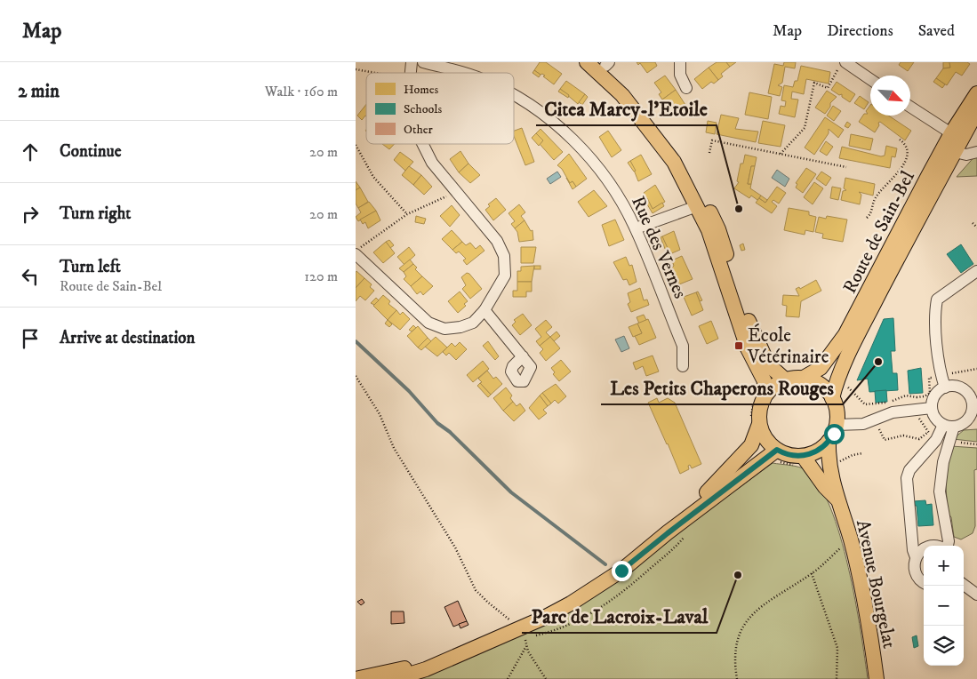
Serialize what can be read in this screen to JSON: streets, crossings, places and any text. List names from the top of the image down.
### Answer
{
  "streets": {
    "main road": ["Route de Sain-Bel", "Avenue Bourgelat"],
    "street": ["Rue des Vernes"]
  },
  "crossings": [
    ["Route de Sain-Bel", "Avenue Bourgelat"]
  ],
  "places": {
    "other": ["Citea Marcy-l'Etoile", "Les Petits Chaperons Rouges", "Parc de Lacroix-Laval"],
    "transit": ["École Vétérinaire"]
  },
  "legend": ["Homes", "Schools", "Other"],
  "north": "bottom right",
  "page": {
    "header": "Map",
    "nav": ["Map", "Directions", "Saved"],
    "heading": ["2 min", "Walk · 160 m"],
    "list": [
      ["Continue", "20 m"],
      ["Turn right", "20 m"],
      ["Turn left", "Route de Sain-Bel", "120 m"],
      "Arrive at destination"
    ],
    "map_buttons": ["+", "−"]
  }
}
